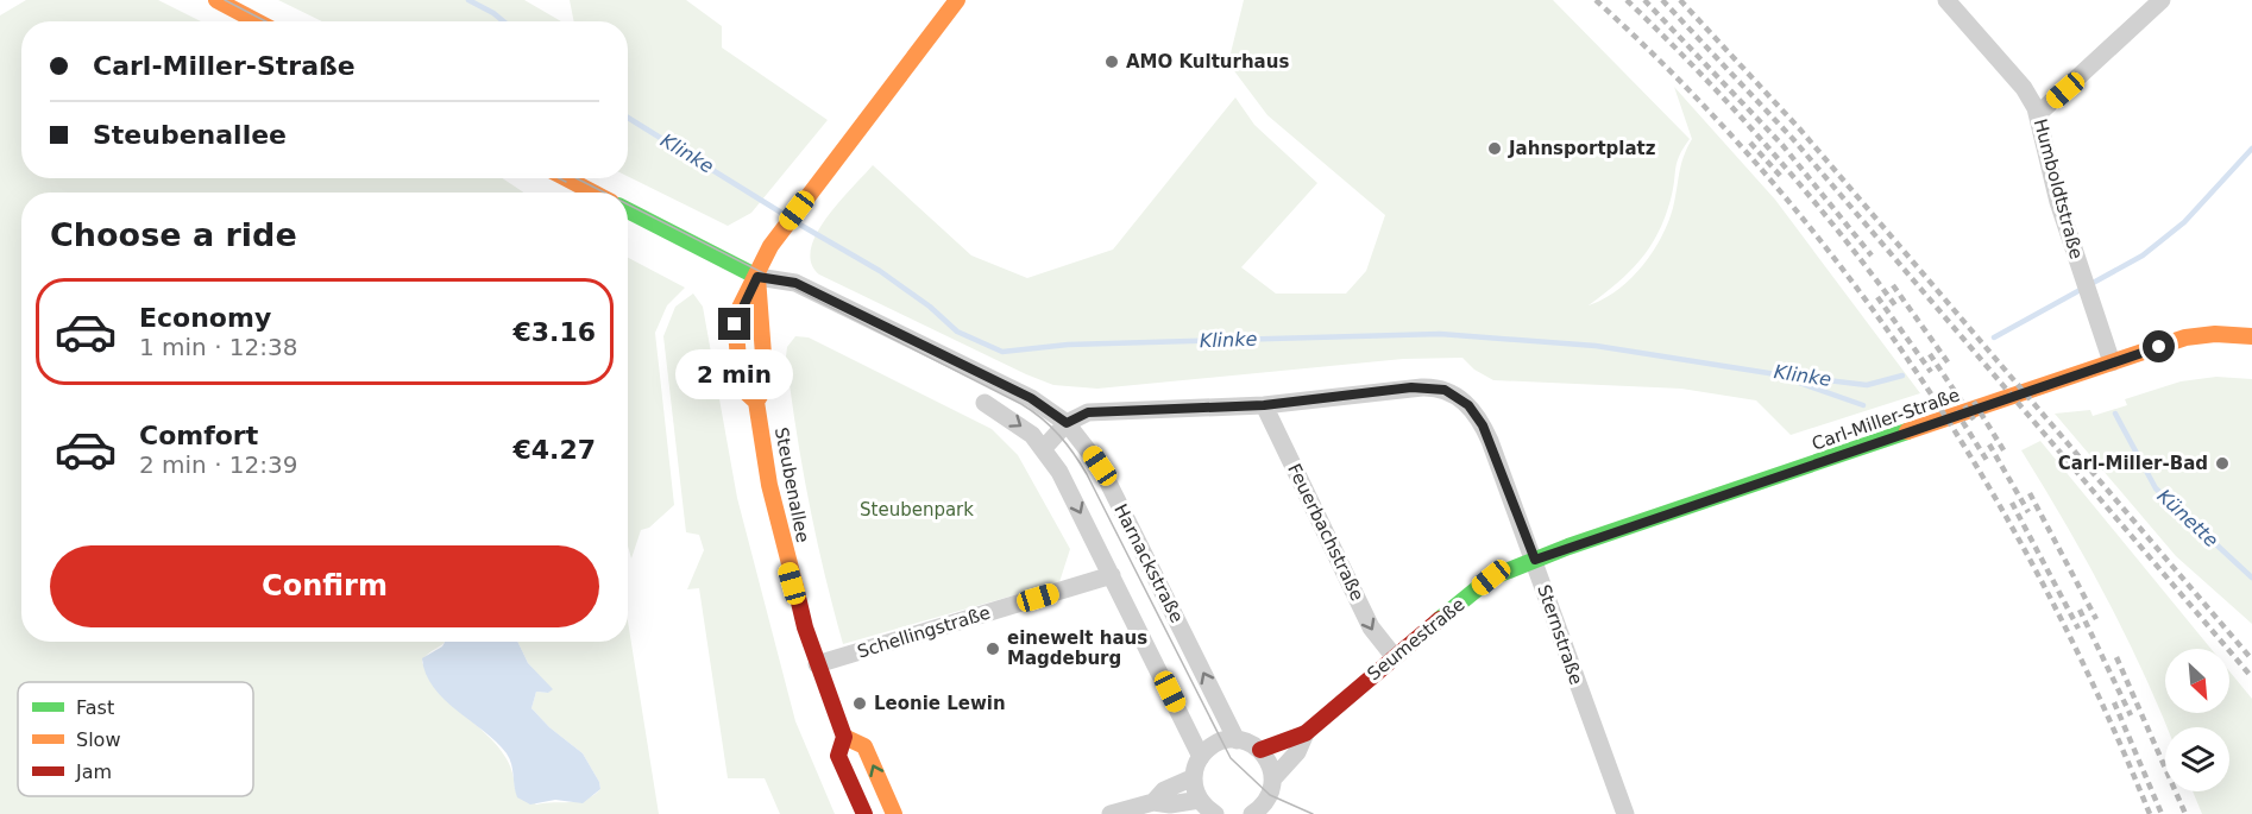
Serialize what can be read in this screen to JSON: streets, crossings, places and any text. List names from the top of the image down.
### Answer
{
  "streets": {
    "main road": ["Carl-Miller-Straße", "Steubenallee", "Seumestraße"],
    "street": [
      "Humboldtstraße",
      "Feuerbachstraße",
      "Harnackstraße",
      "Schellingstraße",
      "Sternstraße"
    ]
  },
  "crossings": [
    ["Humboldtstraße", "Carl-Miller-Straße"],
    ["Carl-Miller-Straße", "Sternstraße"],
    ["Carl-Miller-Straße", "Seumestraße"],
    ["Steubenallee", "Schellingstraße"],
    ["Feuerbachstraße", "Sternstraße"],
    ["Feuerbachstraße", "Seumestraße"],
    ["Harnackstraße", "Sternstraße"],
    ["Sternstraße", "Seumestraße"]
  ],
  "one_way": ["Feuerbachstraße"],
  "water": ["Klinke", "Künette"],
  "parks": ["Steubenpark"],
  "places": [
    "AMO Kulturhaus",
    "Jahnsportplatz",
    "Carl-Miller-Bad",
    "einewelt haus Magdeburg",
    "Leonie Lewin"
  ],
  "legend": ["Fast", "Slow", "Jam"],
  "north": "bottom right",
  "page": {
    "banner": ["Carl-Miller-Straße", "Steubenallee"],
    "heading": "Choose a ride",
    "list": [
      {
        "name": "Economy",
        "note": "1 min · 12:38",
        "value": "€3.16"
      },
      {
        "name": "Comfort",
        "note": "2 min · 12:39",
        "value": "€4.27"
      }
    ],
    "bubble": "2 min",
    "buttons": "Confirm"
  }
}
